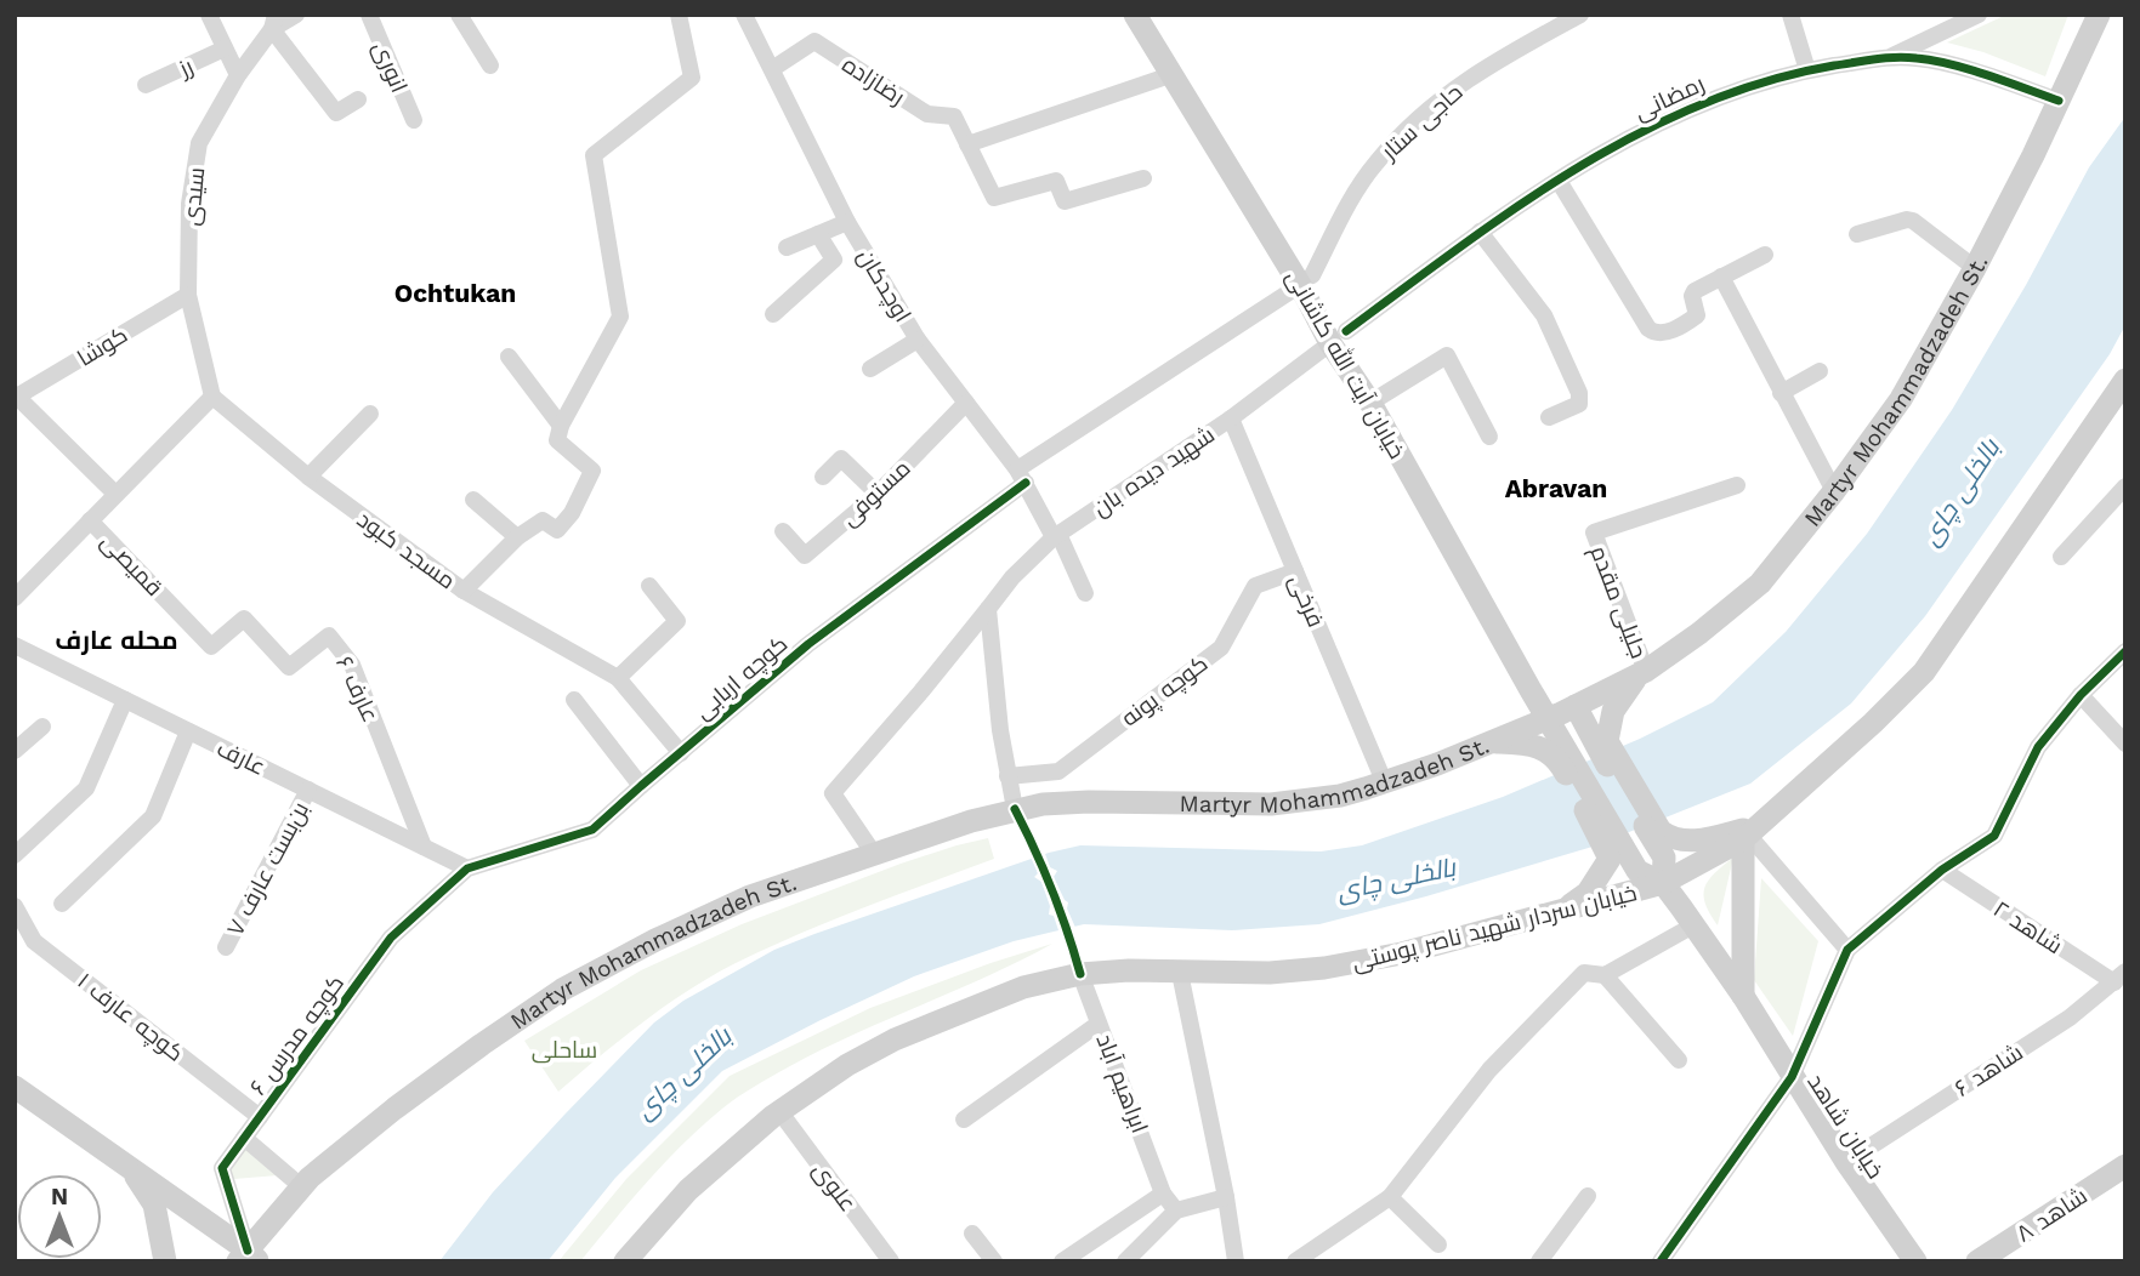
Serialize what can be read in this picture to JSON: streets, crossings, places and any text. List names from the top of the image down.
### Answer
{
  "streets": {
    "main road": [
      "خیابان آیت الله کاشانی",
      "Martyr Mohammadzadeh St.",
      "خیابان سردار شهید ناصر پوستی",
      "خیابان شاهد",
      "شاهد ۸"
    ],
    "street": [
      "رز",
      "انوری",
      "رضازاده",
      "رمضانی",
      "حاجی ستار",
      "سیدی",
      "اوچدکان",
      "کوشا",
      "شهید دیده بان",
      "مستوفی",
      "مسجد کبود",
      "قمیصی",
      "فرخی",
      "جلیلی مقدم",
      "کوچه اربابی",
      "عارف ۶",
      "کوچه پونه",
      "عارف",
      "بن‌بست عارف ۷",
      "شاهد ۲",
      "کوچه عارف ۱",
      "کوچه مدرس ۶",
      "شاهد ۶",
      "ابراهیم آباد",
      "علوی"
    ]
  },
  "crossings": [
    ["رضازاده", "اوچدکان"],
    ["رمضانی", "خیابان آیت الله کاشانی"],
    ["رمضانی", "Martyr Mohammadzadeh St."],
    ["رمضانی", "شهید دیده بان"],
    ["حاجی ستار", "اوچدکان"],
    ["حاجی ستار", "خیابان آیت الله کاشانی"],
    ["حاجی ستار", "کوچه اربابی"],
    ["سیدی", "کوشا"],
    ["سیدی", "مسجد کبود"],
    ["اوچدکان", "شهید دیده بان"],
    ["اوچدکان", "مستوفی"],
    ["اوچدکان", "کوچه اربابی"],
    ["خیابان آیت الله کاشانی", "Martyr Mohammadzadeh St."],
    ["خیابان آیت الله کاشانی", "شهید دیده بان"],
    ["خیابان آیت الله کاشانی", "خیابان سردار شهید ناصر پوستی"],
    ["خیابان آیت الله کاشانی", "خیابان شاهد"],
    ["Martyr Mohammadzadeh St.", "شهید دیده بان"],
    ["Martyr Mohammadzadeh St.", "فرخی"],
    ["Martyr Mohammadzadeh St.", "جلیلی مقدم"],
    ["Martyr Mohammadzadeh St.", "کوچه مدرس ۶"],
    ["شهید دیده بان", "فرخی"],
    ["قمیصی", "عارف ۶"],
    ["فرخی", "کوچه پونه"],
    ["کوچه اربابی", "عارف"],
    ["کوچه اربابی", "کوچه مدرس ۶"],
    ["عارف ۶", "عارف"],
    ["عارف", "بن‌بست عارف ۷"],
    ["عارف", "کوچه مدرس ۶"],
    ["خیابان سردار شهید ناصر پوستی", "ابراهیم آباد"],
    ["خیابان سردار شهید ناصر پوستی", "خیابان شاهد"],
    ["خیابان سردار شهید ناصر پوستی", "علوی"],
    ["شاهد ۲", "شاهد ۶"],
    ["کوچه عارف ۱", "کوچه مدرس ۶"],
    ["شاهد ۶", "خیابان شاهد"]
  ],
  "districts": ["Ochtukan", "Abravan", "محله عارف"],
  "water": ["بالخلی چای"],
  "parks": ["ساحلی"],
  "north": "top"
}
